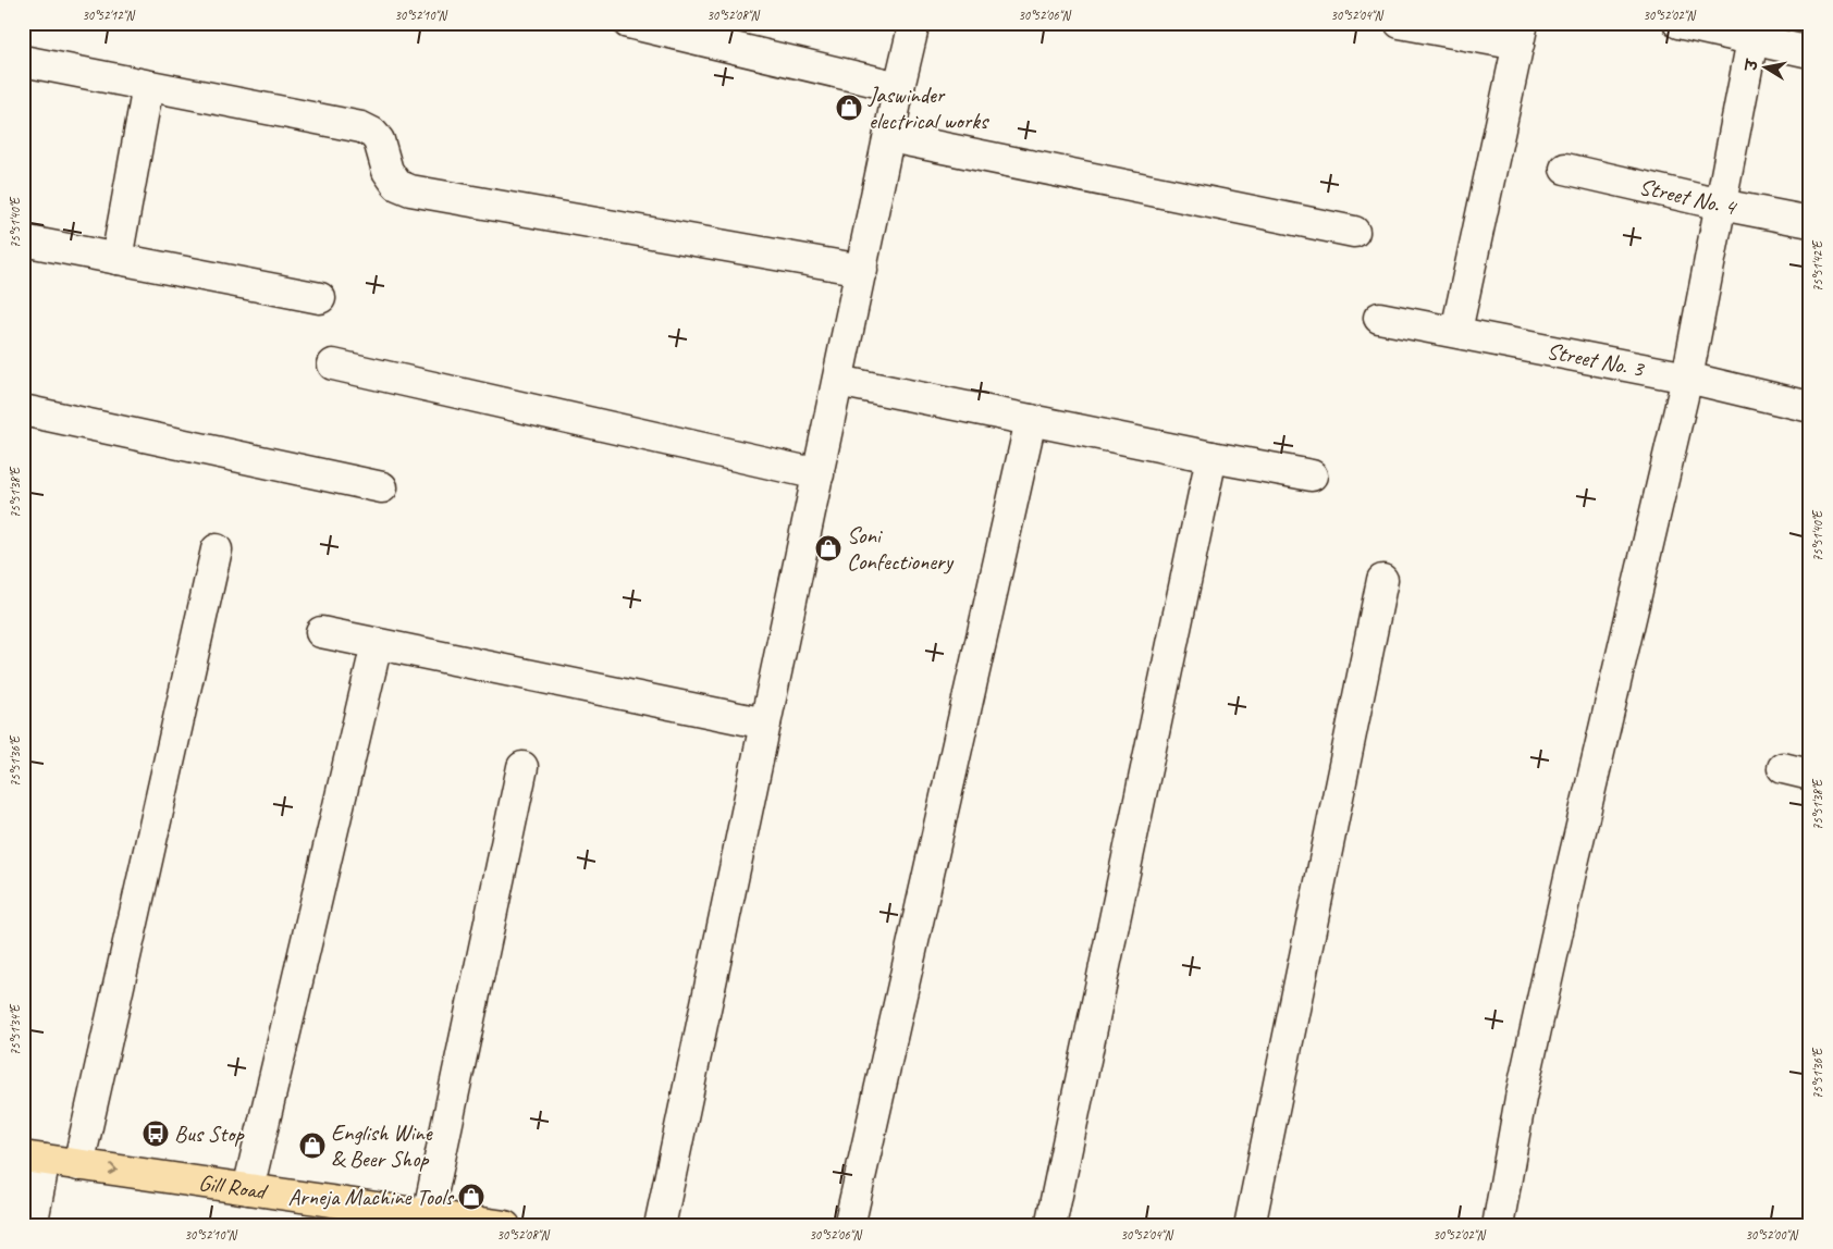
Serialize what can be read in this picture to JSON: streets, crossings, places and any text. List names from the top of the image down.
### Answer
{
  "streets": {
    "main road": ["Gill Road"],
    "street": ["Street No. 4", "Street No. 3"]
  },
  "one_way": ["Gill Road"],
  "places": {
    "shop": [
      "Jaswinder electrical works",
      "Soni Confectionery",
      "English Wine & Beer Shop",
      "Arneja Machine Tools"
    ],
    "bus stop": ["Bus Stop"]
  },
  "north": "left",
  "coordinates": [
    "30°52'12\"N",
    "30°52'10\"N",
    "30°52'08\"N",
    "30°52'06\"N",
    "30°52'04\"N",
    "30°52'02\"N",
    "75°51'40\"E",
    "75°51'42\"E",
    "75°51'38\"E",
    "75°51'36\"E",
    "75°51'34\"E",
    "30°52'00\"N"
  ]
}
